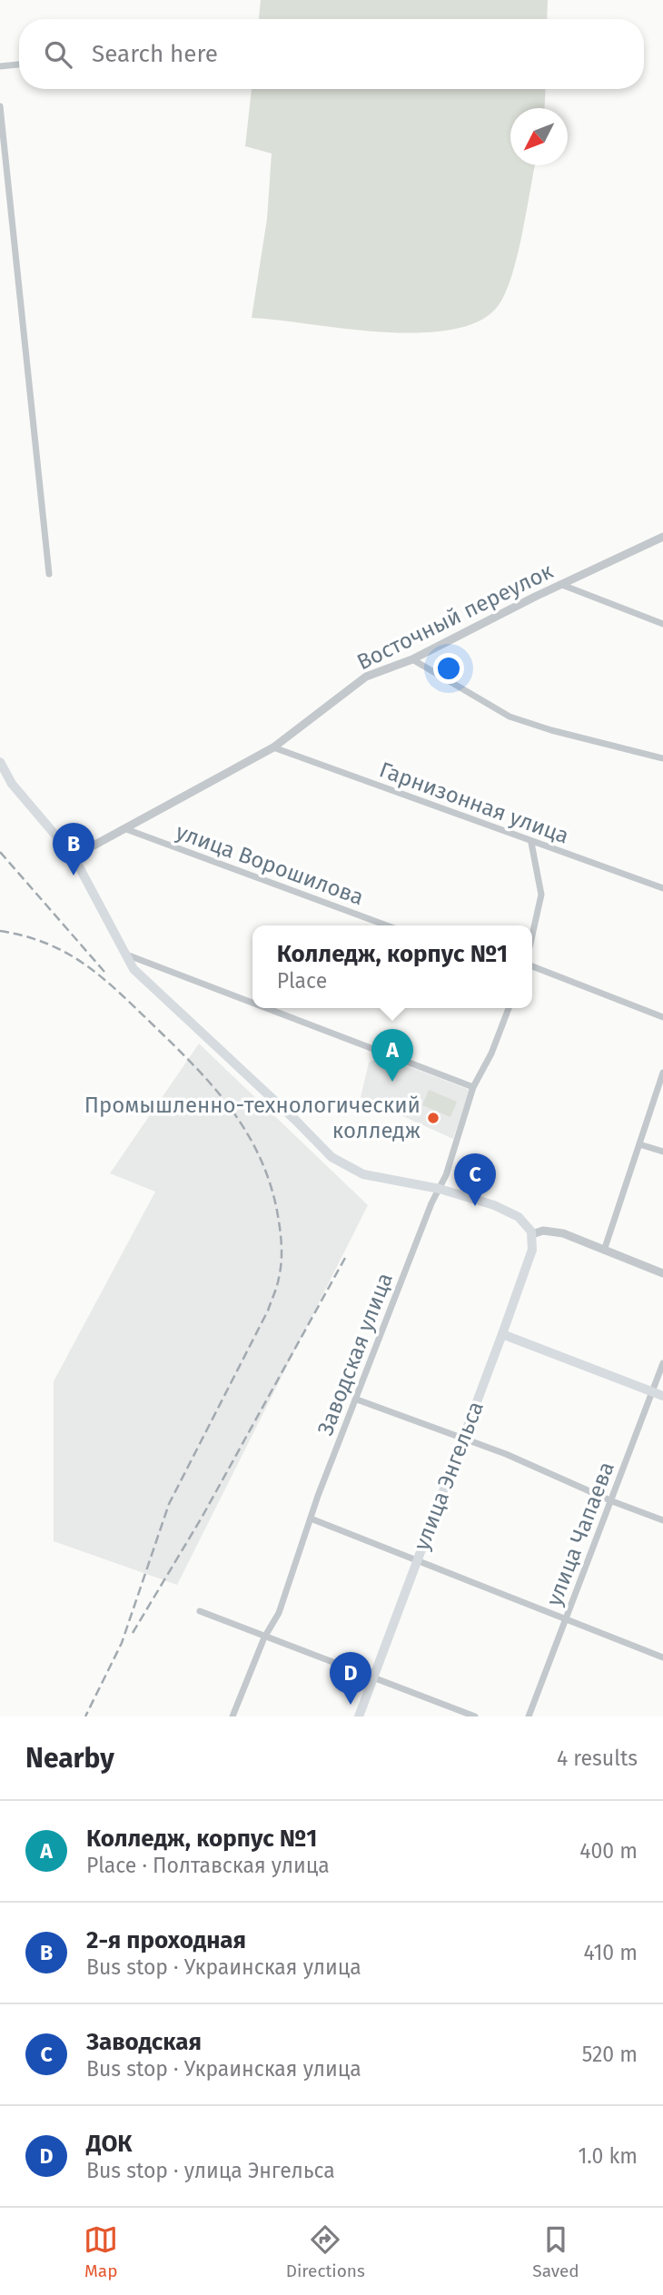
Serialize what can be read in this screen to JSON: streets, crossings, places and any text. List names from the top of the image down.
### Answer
{
  "streets": {
    "main road": ["улица Энгельса"],
    "street": [
      "Восточный переулок",
      "Гарнизонная улица",
      "улица Ворошилова",
      "Заводская улица",
      "улица Чапаева"
    ]
  },
  "crossings": [
    ["Восточный переулок", "Гарнизонная улица"],
    ["Восточный переулок", "улица Ворошилова"]
  ],
  "places": ["Промышленно-технологический колледж"],
  "north": "bottom left",
  "page": {
    "search": "Search here",
    "pins": [
      "B",
      "A",
      "C",
      "D"
    ],
    "popup": ["Колледж, корпус №1", "Place"],
    "heading": ["Nearby", "4 results"],
    "list": [
      {
        "mark": "A",
        "name": "Колледж, корпус №1",
        "note": "Place · Полтавская улица",
        "value": "400 m"
      },
      {
        "mark": "B",
        "name": "2-я проходная",
        "note": "Bus stop · Украинская улица",
        "value": "410 m"
      },
      {
        "mark": "C",
        "name": "Заводская",
        "note": "Bus stop · Украинская улица",
        "value": "520 m"
      },
      {
        "mark": "D",
        "name": "ДОК",
        "note": "Bus stop · улица Энгельса",
        "value": "1.0 km"
      }
    ],
    "nav": ["Map", "Directions", "Saved"]
  }
}
